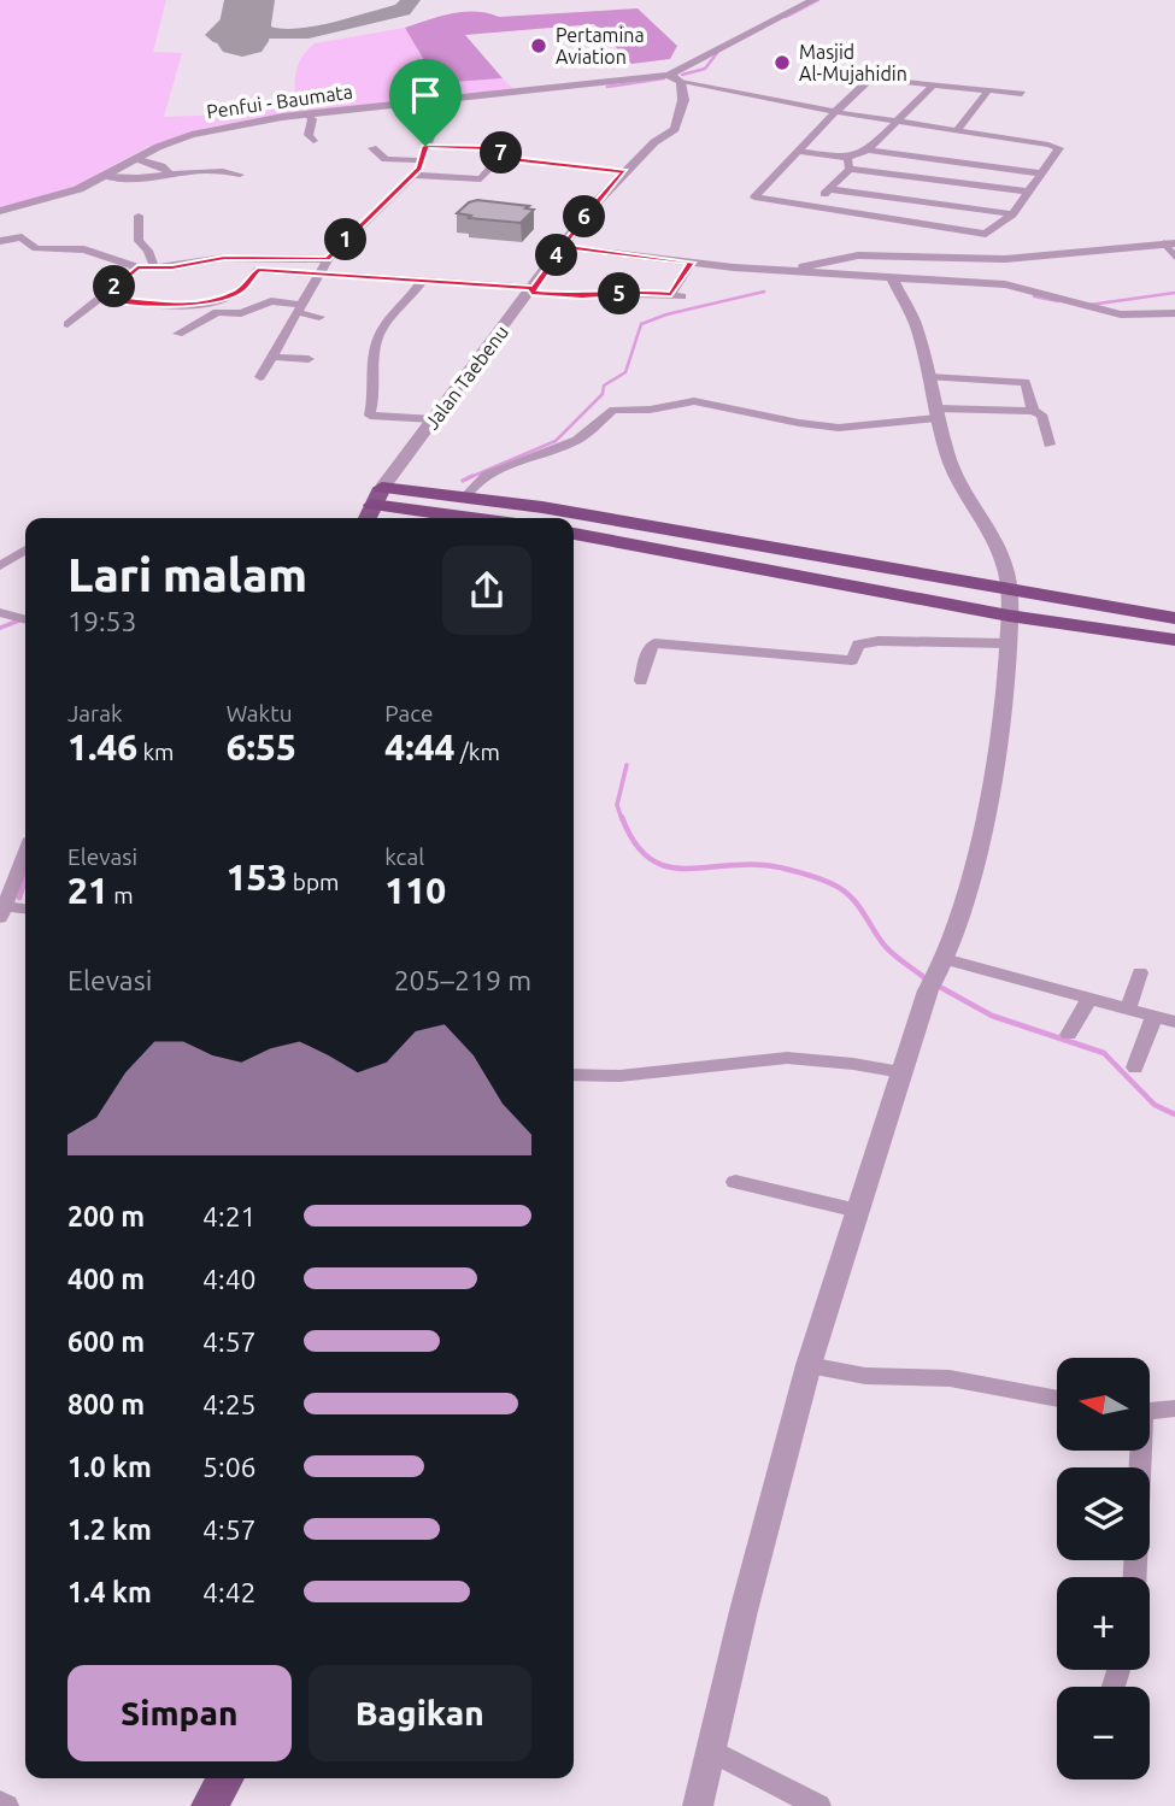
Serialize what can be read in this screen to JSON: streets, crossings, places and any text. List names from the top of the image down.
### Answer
{
  "streets": {
    "street": ["Penfui - Baumata", "Jalan Taebenu"]
  },
  "crossings": [
    ["Penfui - Baumata", "Jalan Taebenu"]
  ],
  "places": ["Pertamina Aviation", "Masjid Al-Mujahidin"],
  "north": "left",
  "page": {
    "pins": [
      "7",
      "6",
      "1",
      "4",
      "2",
      "5"
    ],
    "heading": ["Lari malam", "19:53"],
    "stats": [
      ["Jarak", "1.46 km"],
      ["Waktu", "6:55"],
      ["Pace", "4:44 /km"],
      ["Elevasi", "21 m"],
      ["153 bpm"],
      ["kcal", "110"]
    ],
    "chart": ["Elevasi", "205–219 m"],
    "list": [
      {
        "name": "200 m",
        "note": "4:21"
      },
      {
        "name": "400 m",
        "note": "4:40"
      },
      {
        "name": "600 m",
        "note": "4:57"
      },
      {
        "name": "800 m",
        "note": "4:25"
      },
      {
        "name": "1.0 km",
        "note": "5:06"
      },
      {
        "name": "1.2 km",
        "note": "4:57"
      },
      {
        "name": "1.4 km",
        "note": "4:42"
      }
    ],
    "map_buttons": ["+", "−"],
    "buttons": ["Simpan", "Bagikan"]
  }
}
